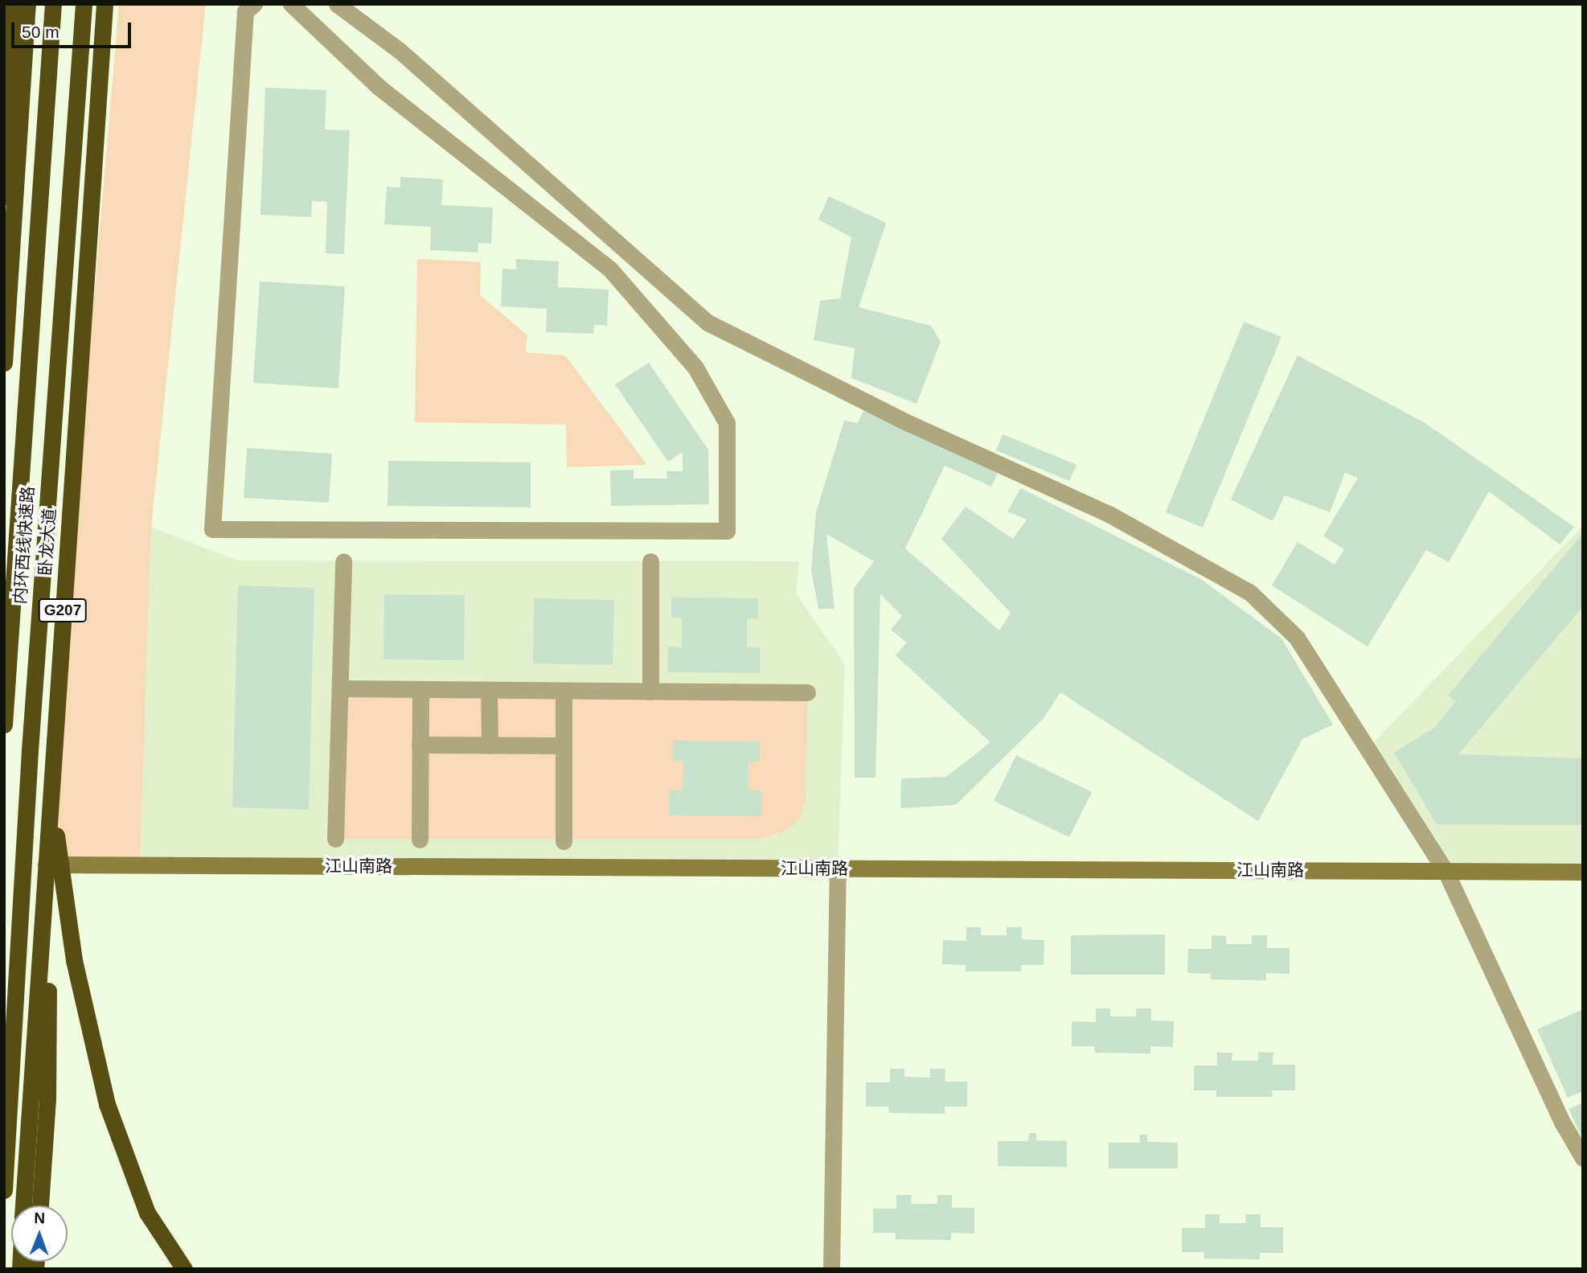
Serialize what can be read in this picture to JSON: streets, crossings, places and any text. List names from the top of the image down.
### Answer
{
  "streets": {
    "highway": ["卧龙大道", "内环西线快速路", "G207"],
    "street": ["江山南路"]
  },
  "crossings": [
    ["卧龙大道", "江山南路"]
  ],
  "scale_bar": "50 m",
  "north": "top"
}
